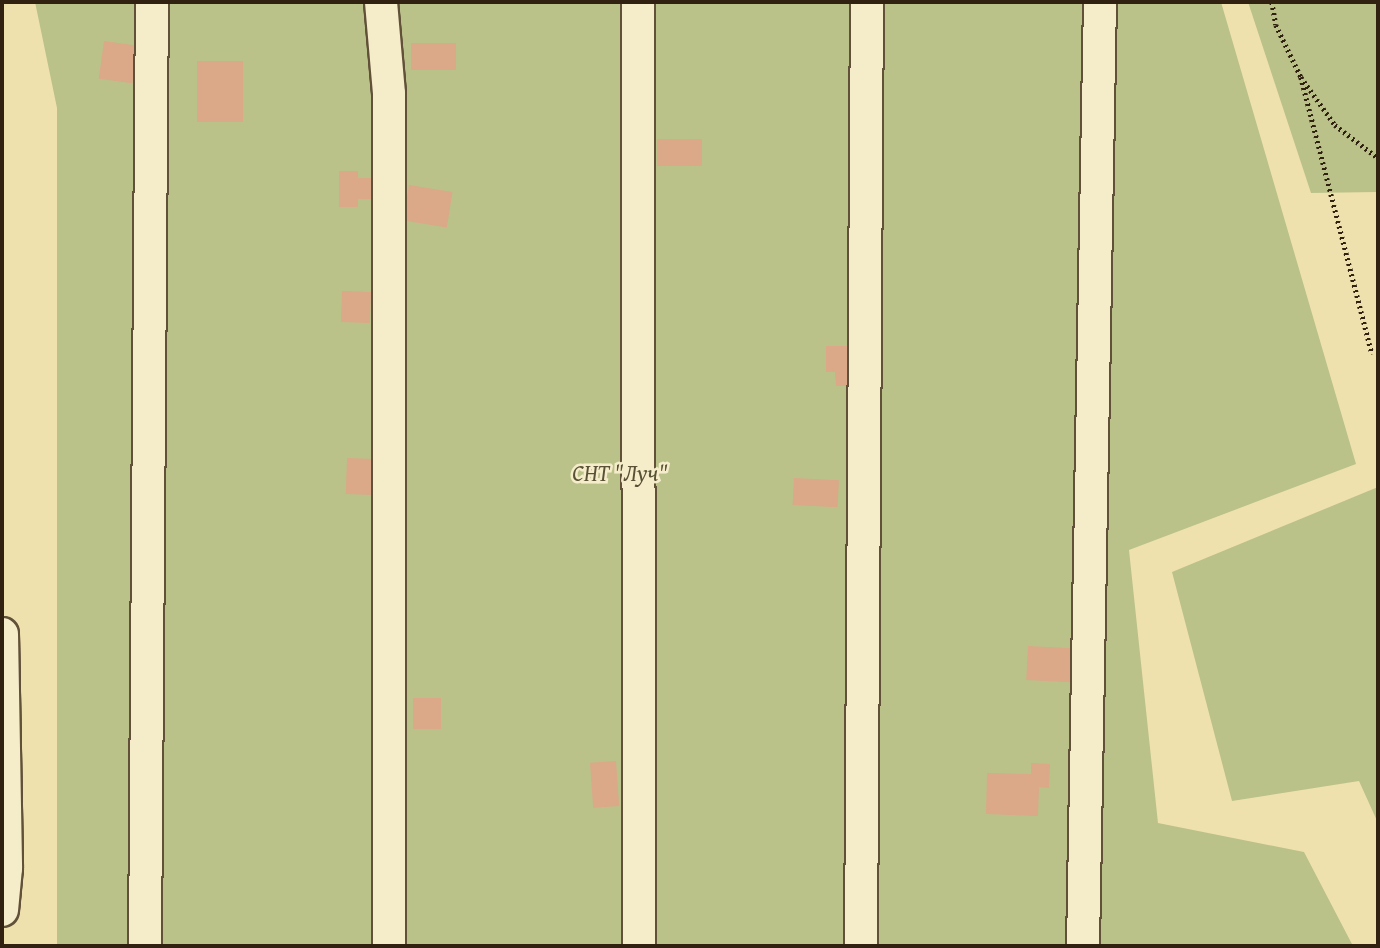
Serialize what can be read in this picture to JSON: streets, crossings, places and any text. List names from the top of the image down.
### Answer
{
  "parks": ["СНТ \"Луч\""]
}
